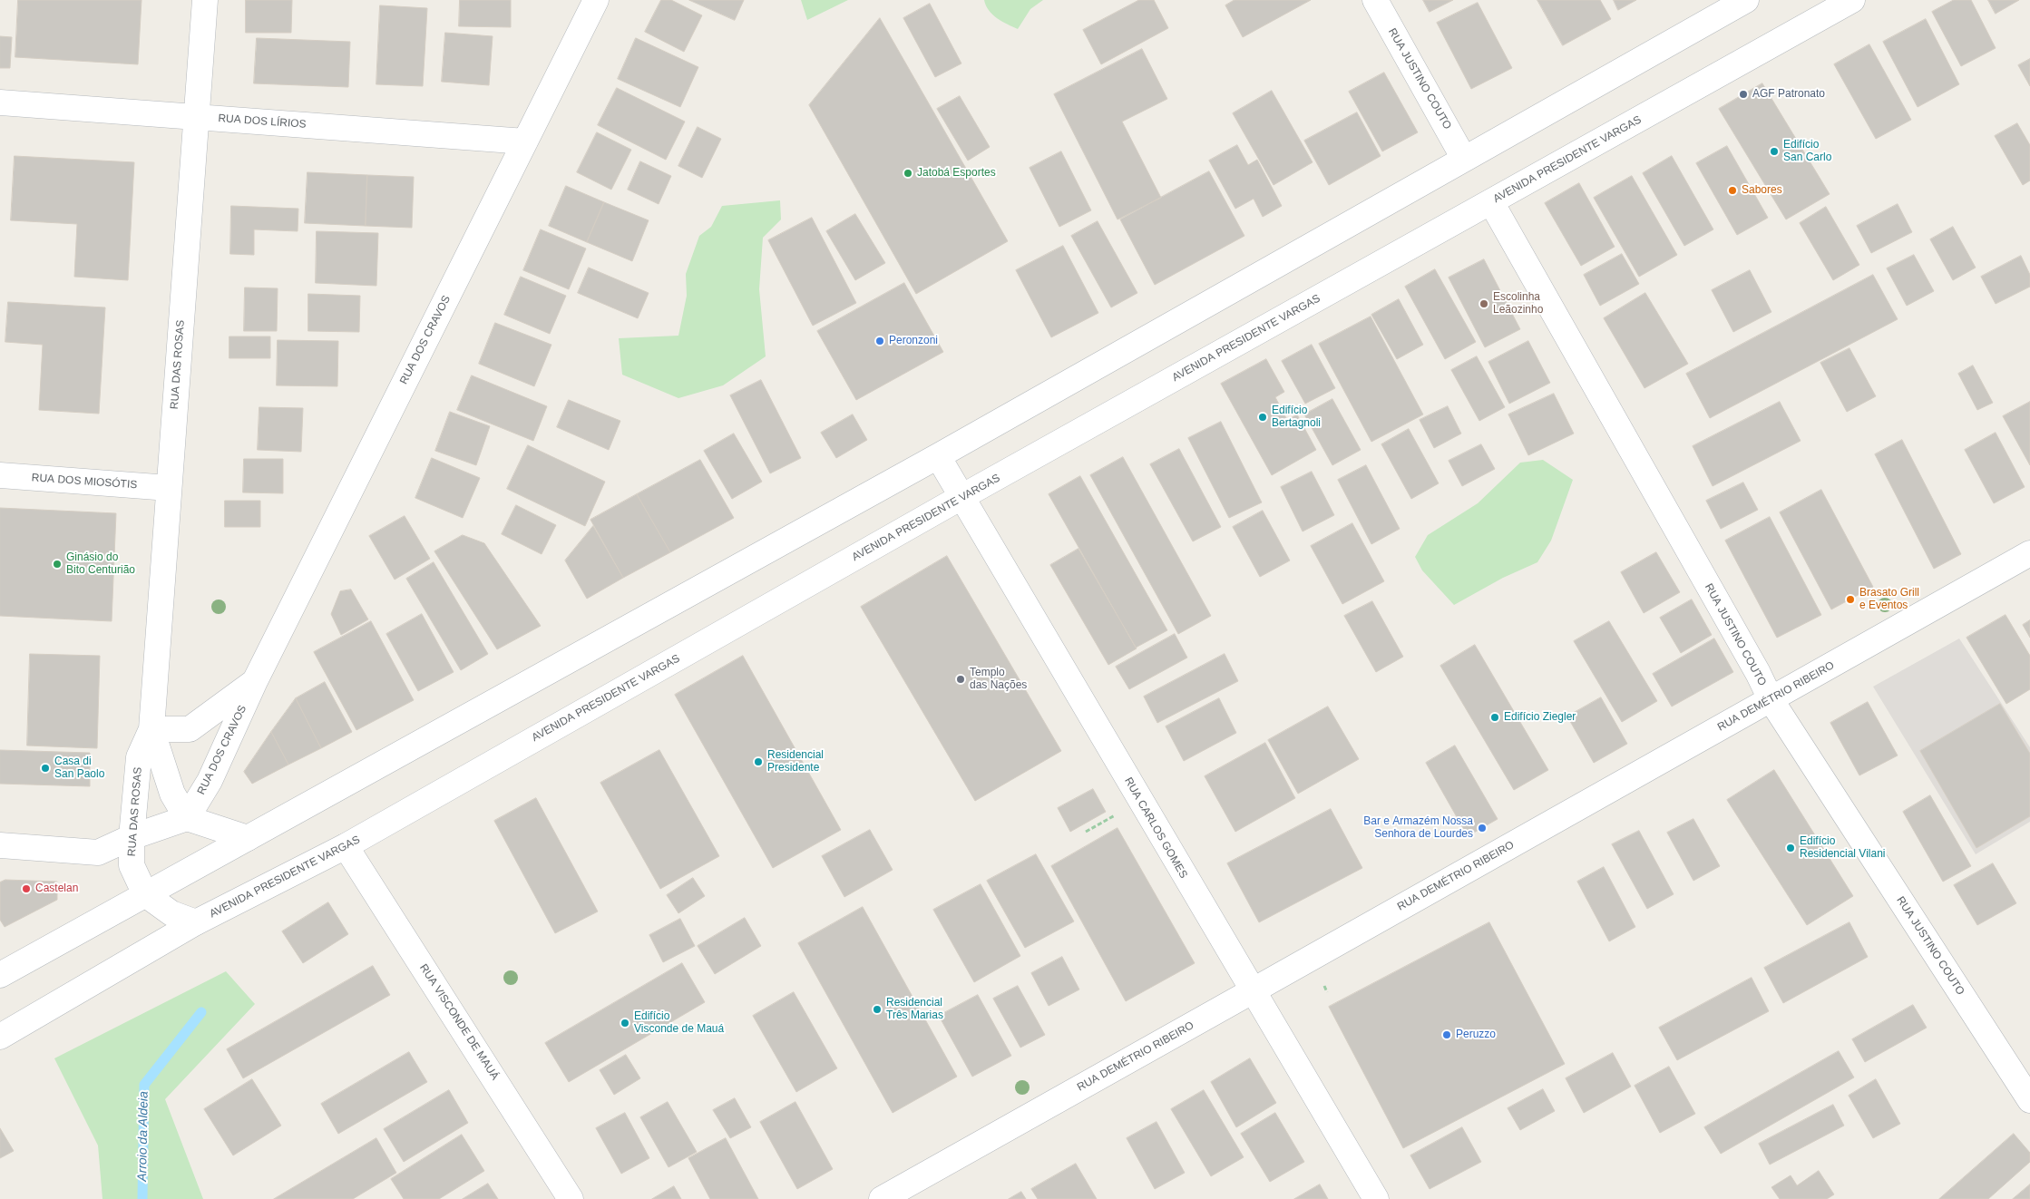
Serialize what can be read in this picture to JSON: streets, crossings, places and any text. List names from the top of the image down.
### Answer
{
  "streets": {
    "street": [
      "RUA JUSTINO COUTO",
      "RUA DOS LÍRIOS",
      "AVENIDA PRESIDENTE VARGAS",
      "RUA DOS CRAVOS",
      "RUA DAS ROSAS",
      "RUA DOS MIOSÓTIS",
      "RUA DEMÉTRIO RIBEIRO",
      "RUA CARLOS GOMES",
      "RUA VISCONDE DE MAUÁ"
    ]
  },
  "crossings": [
    ["RUA JUSTINO COUTO", "AVENIDA PRESIDENTE VARGAS"],
    ["RUA JUSTINO COUTO", "RUA DEMÉTRIO RIBEIRO"],
    ["RUA DOS LÍRIOS", "RUA DOS CRAVOS"],
    ["RUA DOS LÍRIOS", "RUA DAS ROSAS"],
    ["AVENIDA PRESIDENTE VARGAS", "RUA CARLOS GOMES"],
    ["AVENIDA PRESIDENTE VARGAS", "RUA VISCONDE DE MAUÁ"],
    ["RUA DOS CRAVOS", "RUA DAS ROSAS"],
    ["RUA DAS ROSAS", "RUA DOS MIOSÓTIS"],
    ["RUA DEMÉTRIO RIBEIRO", "RUA CARLOS GOMES"]
  ],
  "water": ["Arroio da Aldeia"],
  "places": [
    "AGF Patronato",
    "Edifício San Carlo",
    "Jatobá Esportes",
    "Sabores",
    "Escolinha Leãozinho",
    "Peronzoni",
    "Edifício Bertagnoli",
    "Ginásio do Bito Centurião",
    "Brasato Grill e Eventos",
    "Templo das Nações",
    "Edifício Ziegler",
    "Residencial Presidente",
    "Casa di San Paolo",
    "Bar e Armazém Nossa Senhora de Lourdes",
    "Edifício Residencial Vilani",
    "Castelan",
    "Residencial Três Marias",
    "Edifício Visconde de Mauá",
    "Peruzzo"
  ]
}
